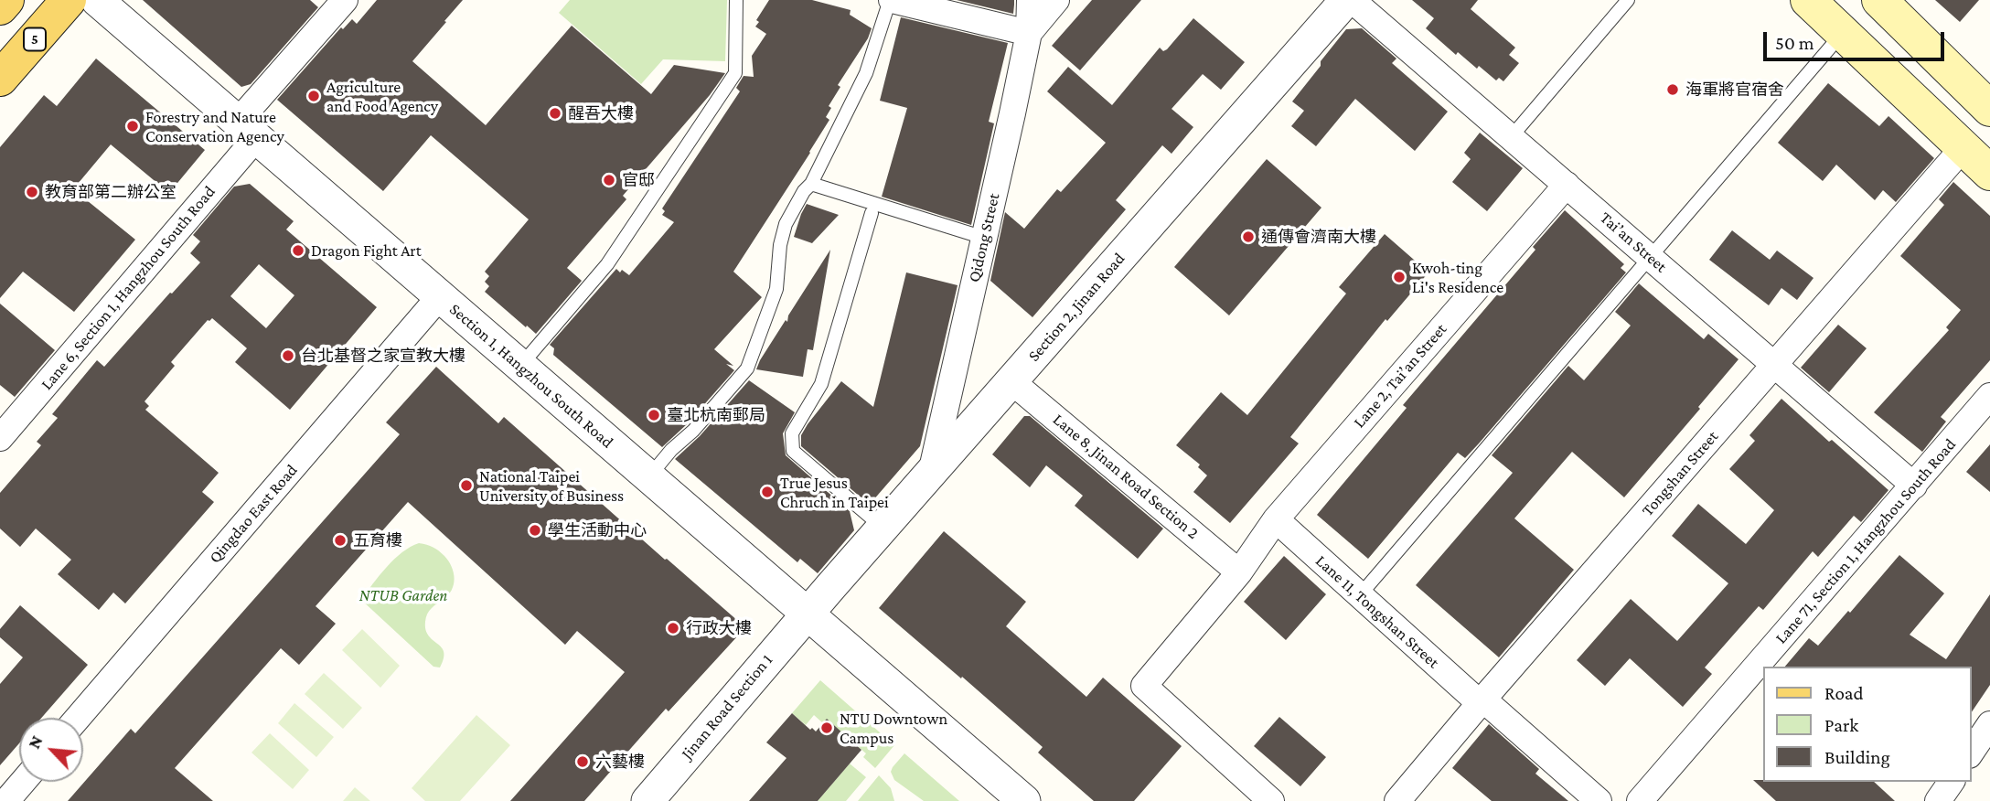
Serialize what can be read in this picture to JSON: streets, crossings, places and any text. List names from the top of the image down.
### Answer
{
  "streets": {
    "main road": ["5"],
    "street": [
      "Qidong Street",
      "Tai’an Street",
      "Lane 6, Section 1, Hangzhou South Road",
      "Section 2, Jinan Road",
      "Section 1, Hangzhou South Road",
      "Lane 2, Tai’an Street",
      "Tongshan Street",
      "Lane 8, Jinan Road Section 2",
      "Qingdao East Road",
      "Lane 71, Section 1, Hangzhou South Road",
      "Lane 11, Tongshan Street",
      "Jinan Road Section 1"
    ]
  },
  "crossings": [
    ["Qidong Street", "Section 2, Jinan Road"],
    ["Tai’an Street", "Lane 2, Tai’an Street"],
    ["Tai’an Street", "Tongshan Street"],
    ["Tai’an Street", "Lane 71, Section 1, Hangzhou South Road"],
    ["Lane 6, Section 1, Hangzhou South Road", "Section 1, Hangzhou South Road"],
    ["Section 2, Jinan Road", "Section 1, Hangzhou South Road"],
    ["Section 2, Jinan Road", "Lane 8, Jinan Road Section 2"],
    ["Section 2, Jinan Road", "Jinan Road Section 1"],
    ["Section 1, Hangzhou South Road", "Qingdao East Road"],
    ["Section 1, Hangzhou South Road", "Jinan Road Section 1"],
    ["Lane 2, Tai’an Street", "Lane 8, Jinan Road Section 2"],
    ["Lane 2, Tai’an Street", "Lane 11, Tongshan Street"],
    ["Tongshan Street", "Lane 11, Tongshan Street"]
  ],
  "parks": ["NTUB Garden"],
  "places": [
    "海軍將官宿舍",
    "Agriculture and Food Agency",
    "醒吾大樓",
    "Forestry and Nature Conservation Agency",
    "官邸",
    "教育部第二辦公室",
    "通傳會濟南大樓",
    "Dragon Fight Art",
    "Kwoh-ting Li's Residence",
    "台北基督之家宣教大樓",
    "臺北杭南郵局",
    "National Taipei University of Business",
    "True Jesus Chruch in Taipei",
    "學生活動中心",
    "五育樓",
    "行政大樓",
    "NTU Downtown Campus",
    "六藝樓"
  ],
  "legend": ["Road", "Park", "Building"],
  "scale_bar": "50 m",
  "north": "top left"
}
